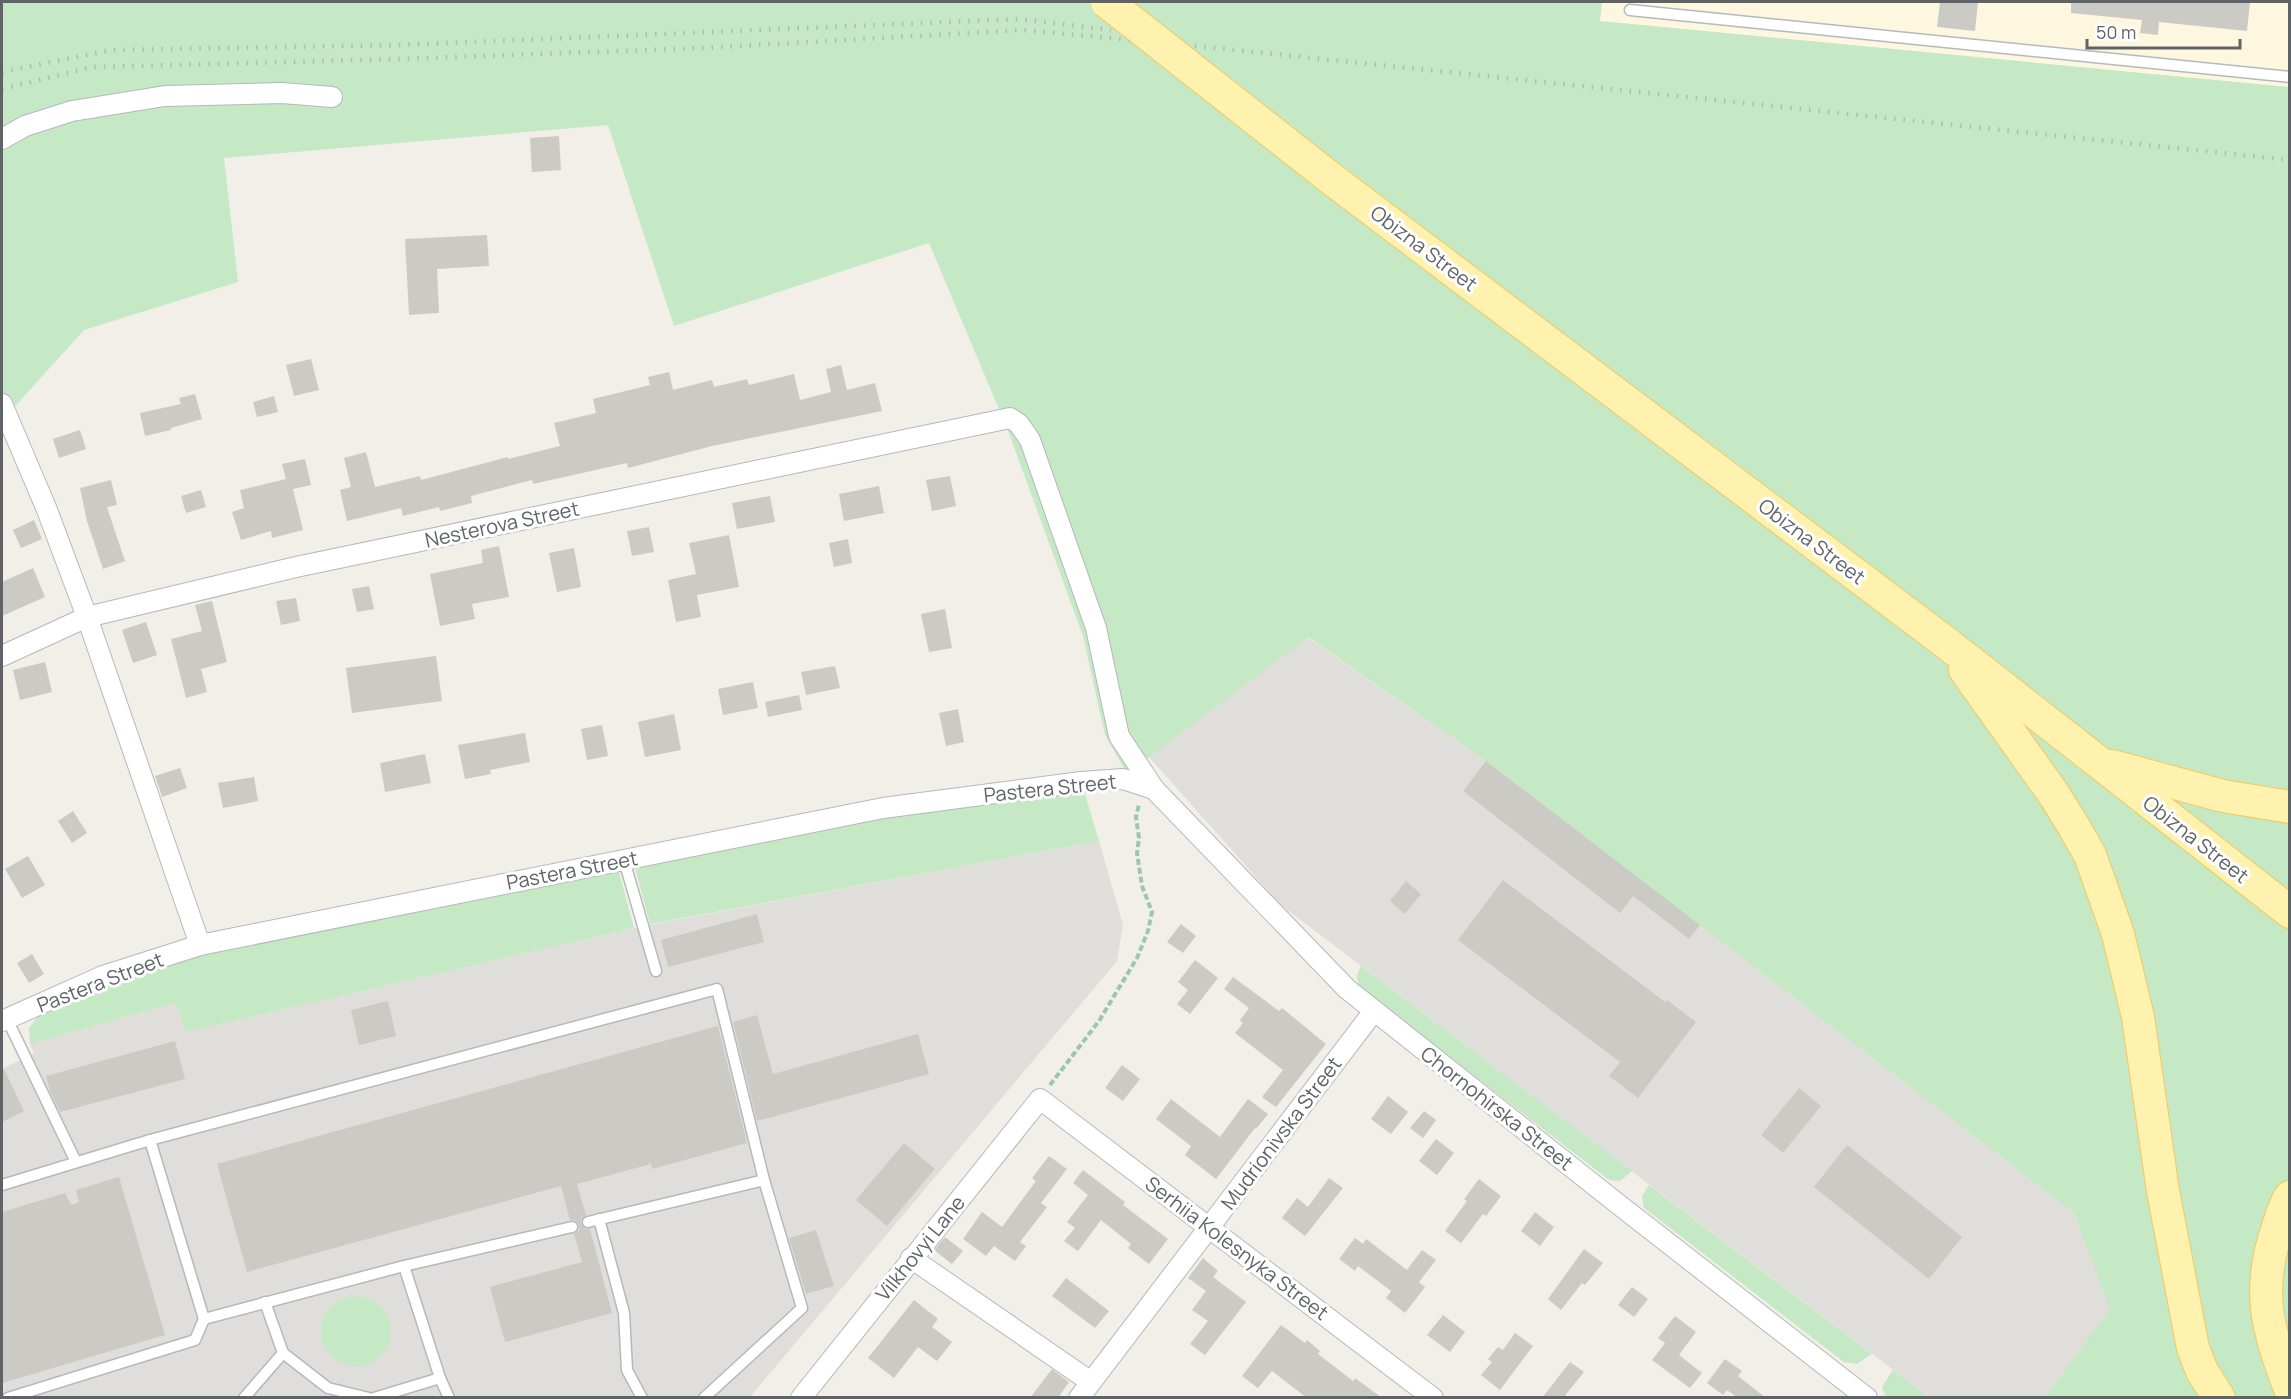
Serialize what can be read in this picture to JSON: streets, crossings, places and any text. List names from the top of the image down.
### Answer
{
  "streets": {
    "main road": ["Obizna Street"],
    "street": [
      "Nesterova Street",
      "Pastera Street",
      "Chornohirska Street",
      "Mudrionivska Street",
      "Vilkhovyi Lane",
      "Serhiia Kolesnyka Street"
    ]
  },
  "crossings": [
    ["Nesterova Street", "Chornohirska Street"],
    ["Pastera Street", "Chornohirska Street"],
    ["Chornohirska Street", "Mudrionivska Street"],
    ["Mudrionivska Street", "Serhiia Kolesnyka Street"],
    ["Vilkhovyi Lane", "Serhiia Kolesnyka Street"]
  ],
  "scale_bar": "50 m"
}
